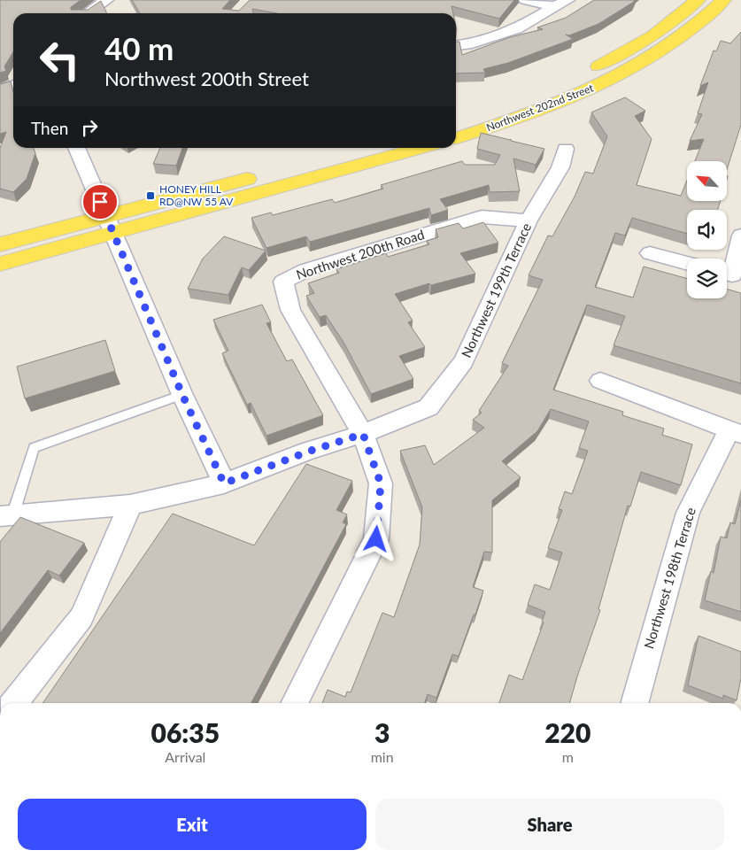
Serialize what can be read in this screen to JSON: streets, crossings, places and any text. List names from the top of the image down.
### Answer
{
  "streets": {
    "main road": ["Northwest 202nd Street"],
    "street": ["Northwest 200th Road", "Northwest 199th Terrace", "Northwest 198th Terrace"]
  },
  "crossings": [
    ["Northwest 200th Road", "Northwest 199th Terrace"]
  ],
  "places": {
    "transit": ["HONEY HILL RD@NW 55 AV"]
  },
  "north": "top left",
  "page": {
    "turn": ["40 m", "Northwest 200th Street"],
    "then": "Then",
    "eta": [
      "06:35",
      "Arrival",
      "3",
      "min",
      "220",
      "m"
    ],
    "buttons": ["Exit", "Share"]
  }
}
